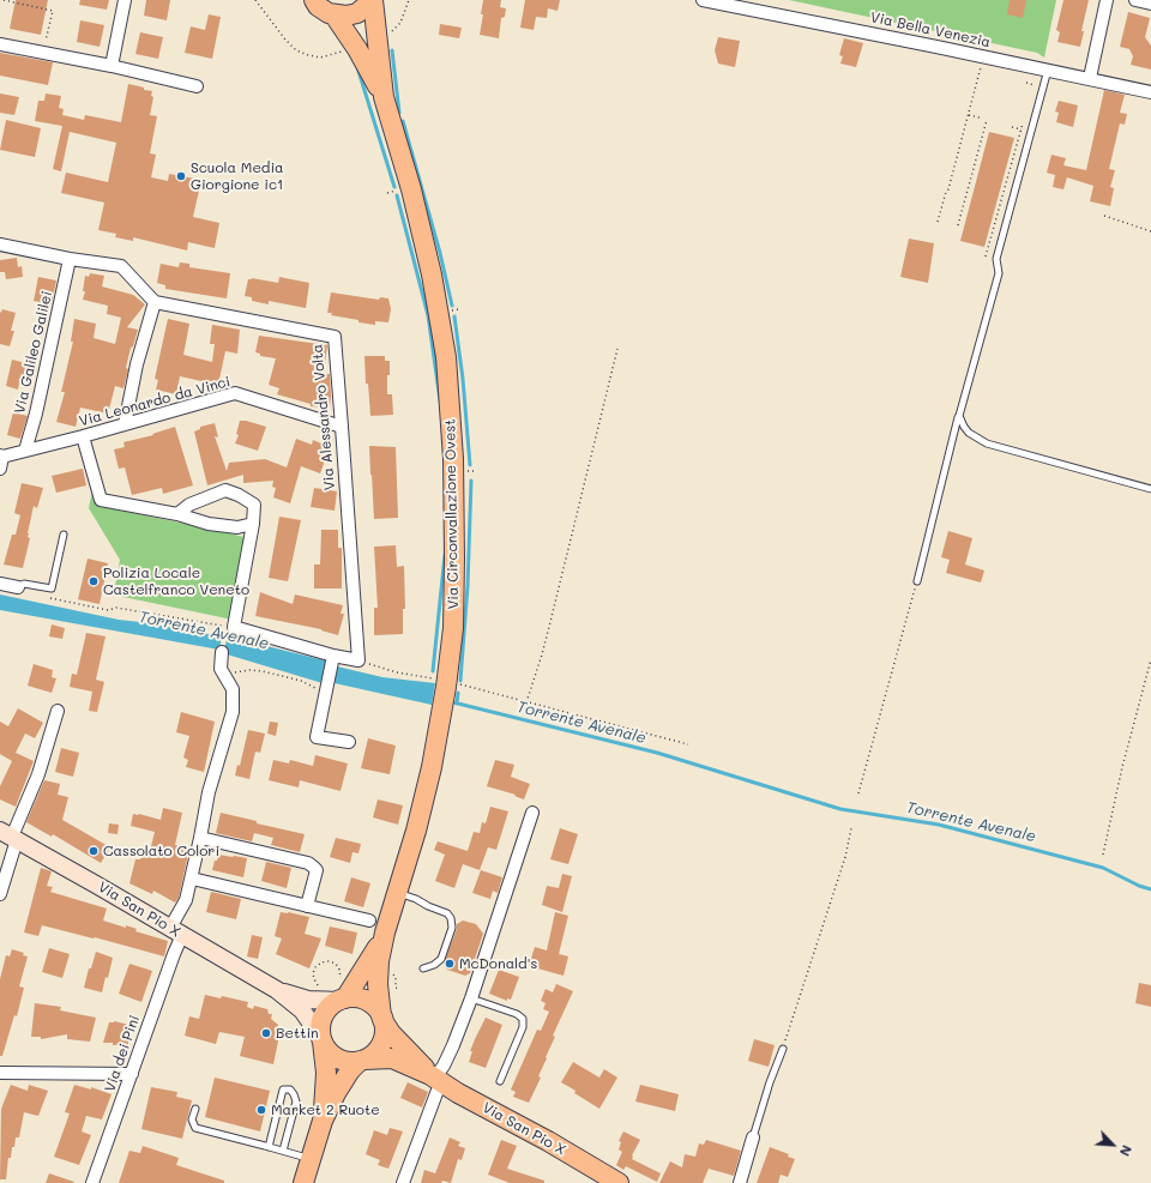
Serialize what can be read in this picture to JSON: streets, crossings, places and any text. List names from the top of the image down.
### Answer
{
  "streets": {
    "main road": ["Via Circonvallazione Ovest", "Via San Pio X"],
    "street": [
      "Via Bella Venezia",
      "Via Galileo Galilei",
      "Via Leonardo da Vinci",
      "Via Alessandro Volta",
      "Via dei Pini"
    ]
  },
  "crossings": [
    ["Via Galileo Galilei", "Via Leonardo da Vinci"],
    ["Via Leonardo da Vinci", "Via Alessandro Volta"],
    ["Via Circonvallazione Ovest", "Via San Pio X"],
    ["Via San Pio X", "Via dei Pini"]
  ],
  "water": ["Torrente Avenale"],
  "places": [
    "Scuola Media Giorgione ic1",
    "Polizia Locale Castelfranco Veneto",
    "Cassolato Colori",
    "McDonald's",
    "Bettin",
    "Market 2 Ruote"
  ],
  "north": "bottom right"
}
